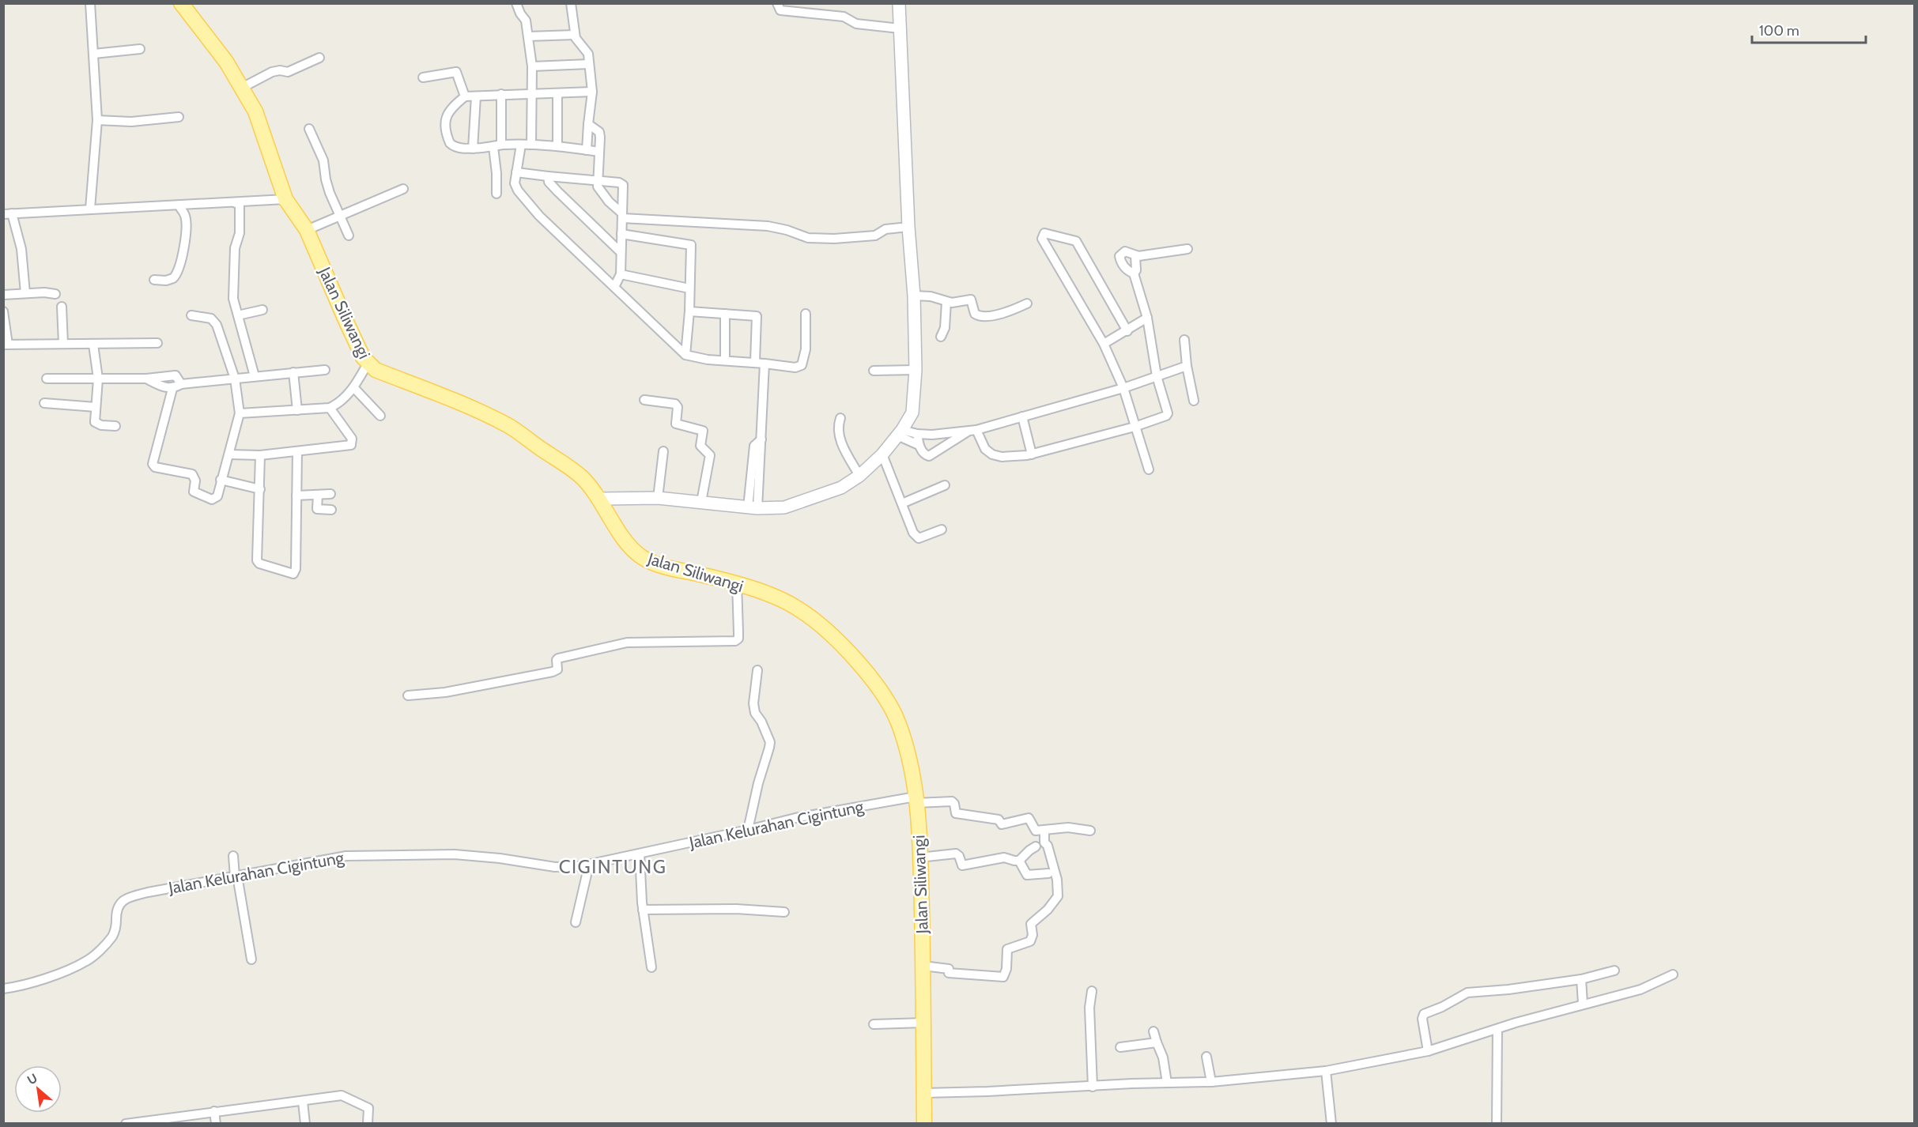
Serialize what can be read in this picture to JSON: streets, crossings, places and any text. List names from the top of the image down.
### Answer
{
  "streets": {
    "main road": ["Jalan Siliwangi"],
    "street": ["Jalan Kelurahan Cigintung"]
  },
  "crossings": [
    ["Jalan Siliwangi", "Jalan Kelurahan Cigintung"]
  ],
  "districts": ["CIGINTUNG"],
  "scale_bar": "100 m",
  "north": "top left"
}
